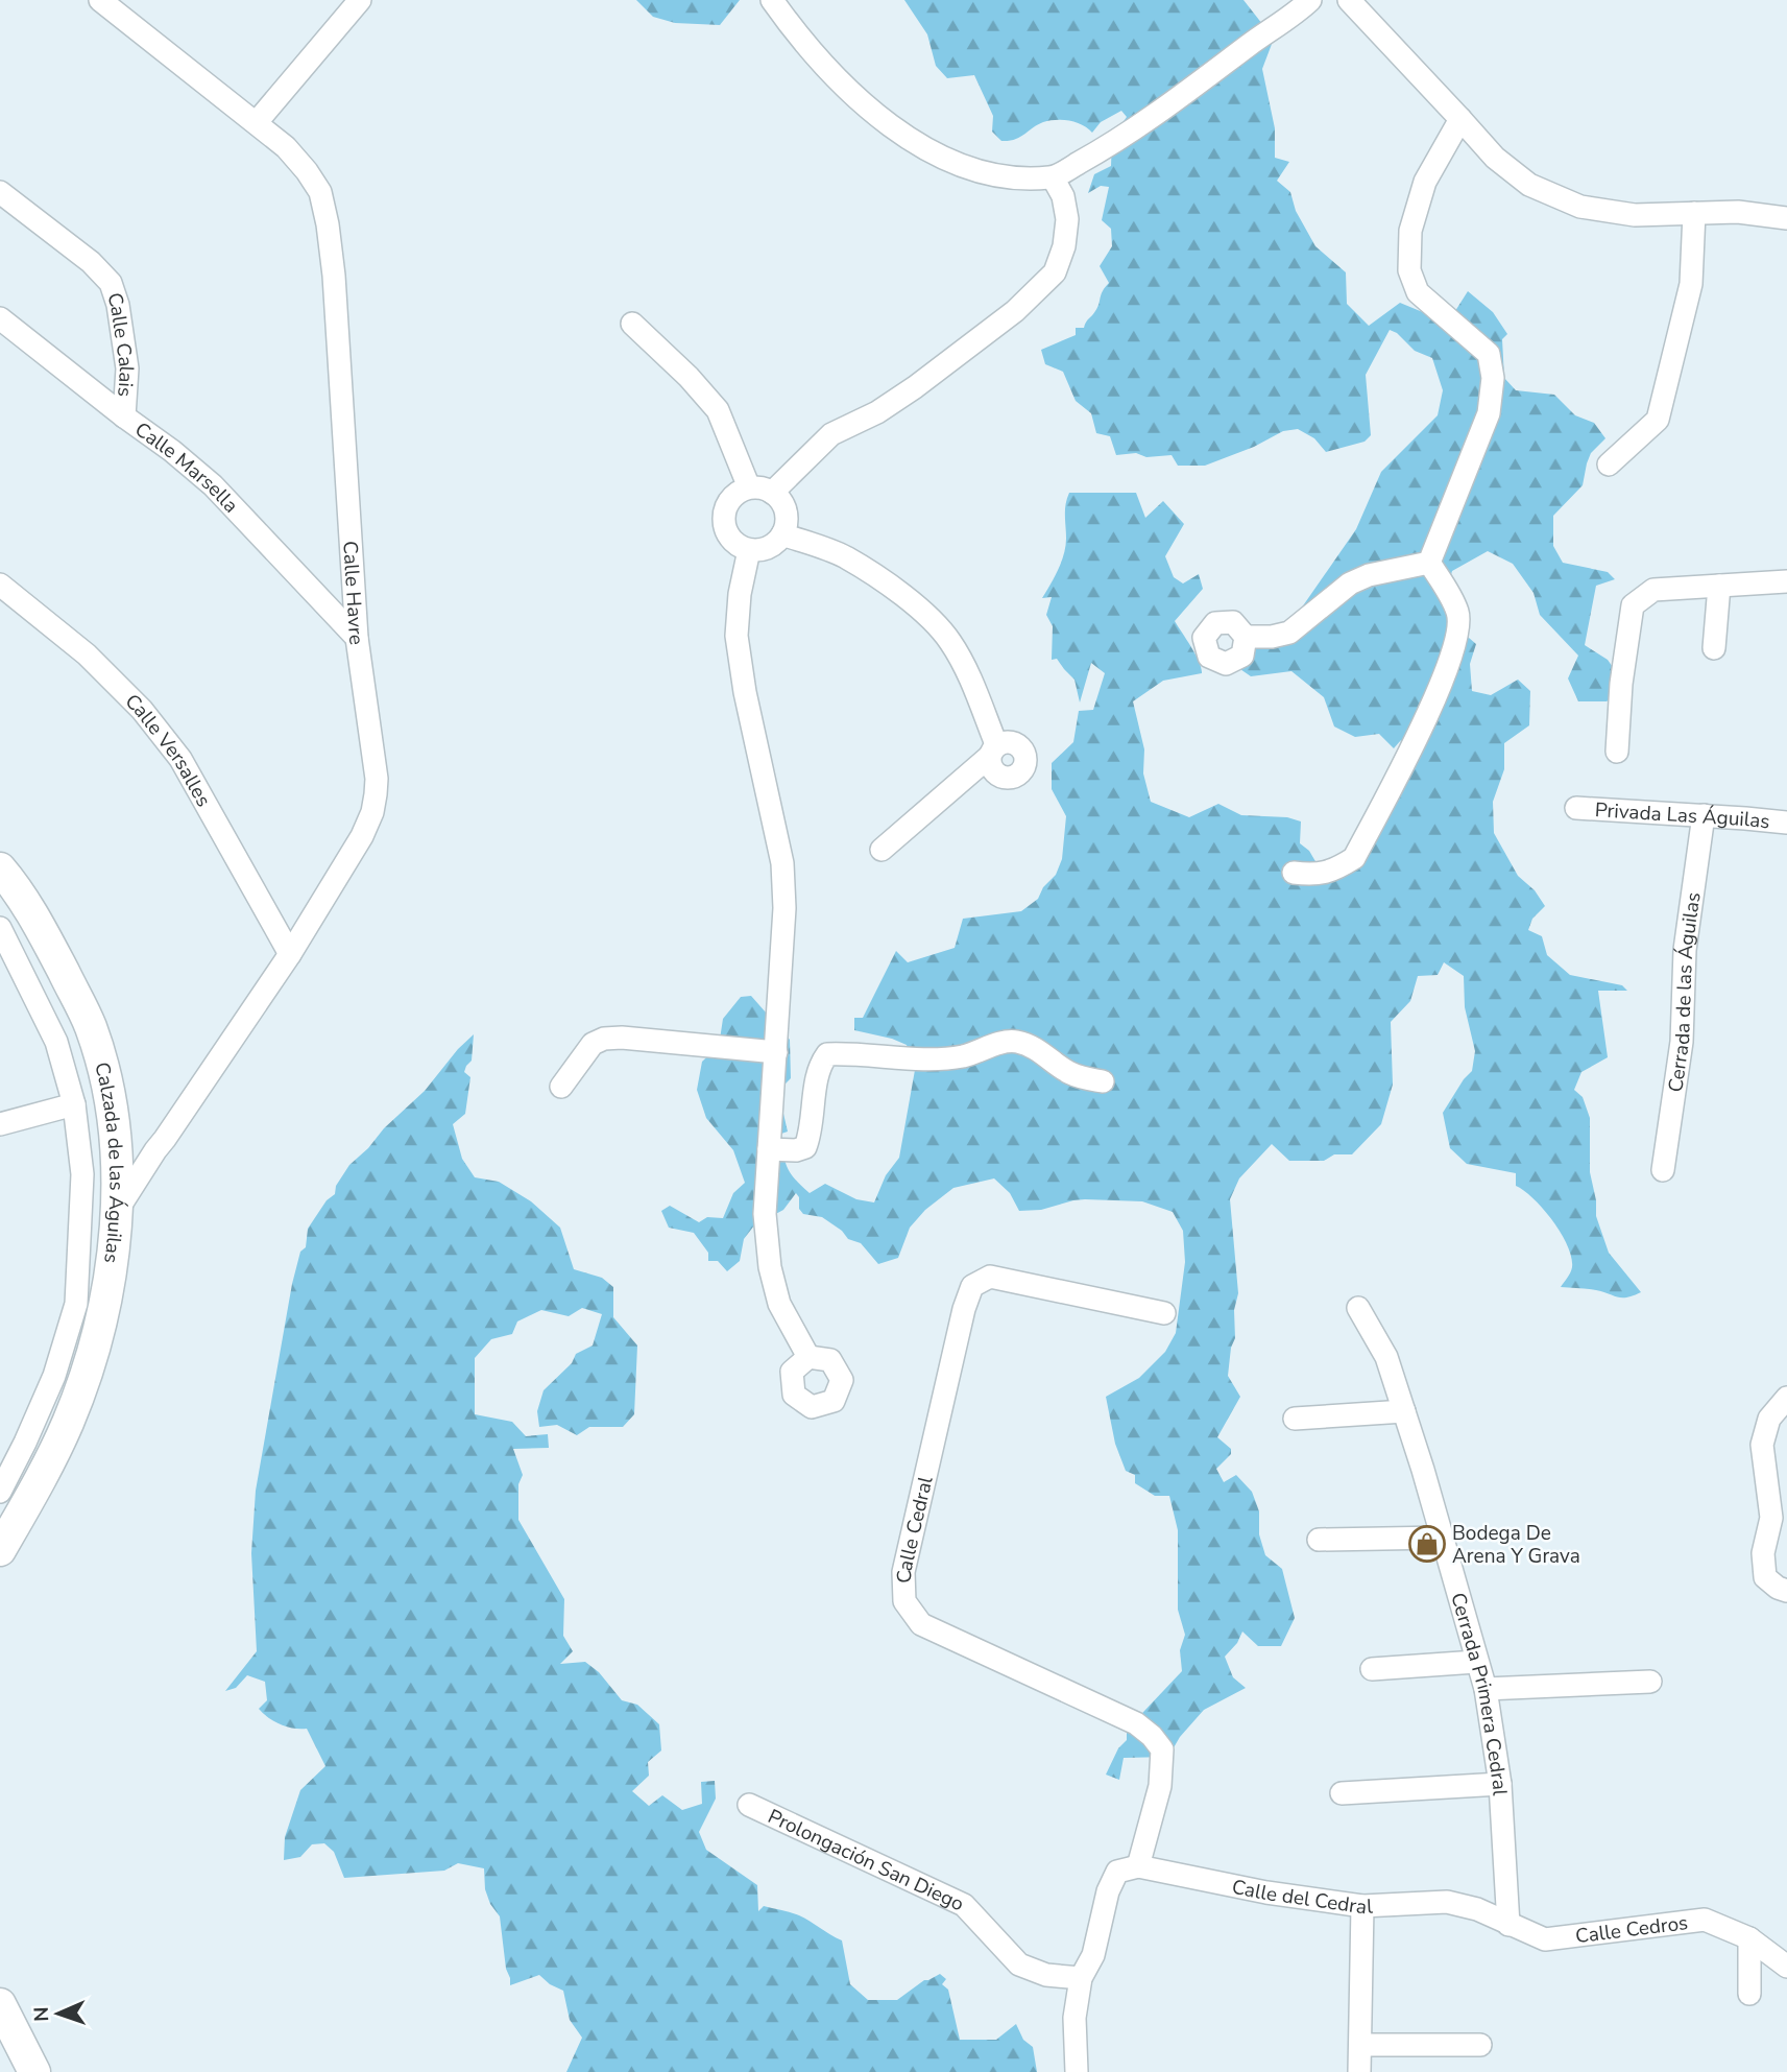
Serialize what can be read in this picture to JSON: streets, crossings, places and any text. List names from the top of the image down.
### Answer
{
  "streets": {
    "main road": ["Calzada de las Águilas"],
    "street": [
      "Calle Calais",
      "Calle Marsella",
      "Calle Havre",
      "Calle Versalles",
      "Privada Las Águilas",
      "Cerrada de las Águilas",
      "Calle Cedral",
      "Cerrada Primera Cedral",
      "Prolongación San Diego",
      "Calle del Cedral",
      "Calle Cedros"
    ]
  },
  "crossings": [
    ["Calle Calais", "Calle Marsella"],
    ["Calle Marsella", "Calle Havre"],
    ["Calle Havre", "Calle Versalles"],
    ["Calle Havre", "Calzada de las Águilas"],
    ["Privada Las Águilas", "Cerrada de las Águilas"],
    ["Calle Cedral", "Calle del Cedral"],
    ["Cerrada Primera Cedral", "Calle del Cedral"],
    ["Cerrada Primera Cedral", "Calle Cedros"],
    ["Calle del Cedral", "Calle Cedros"]
  ],
  "places": {
    "shop": ["Bodega De Arena Y Grava"]
  },
  "north": "left"
}
